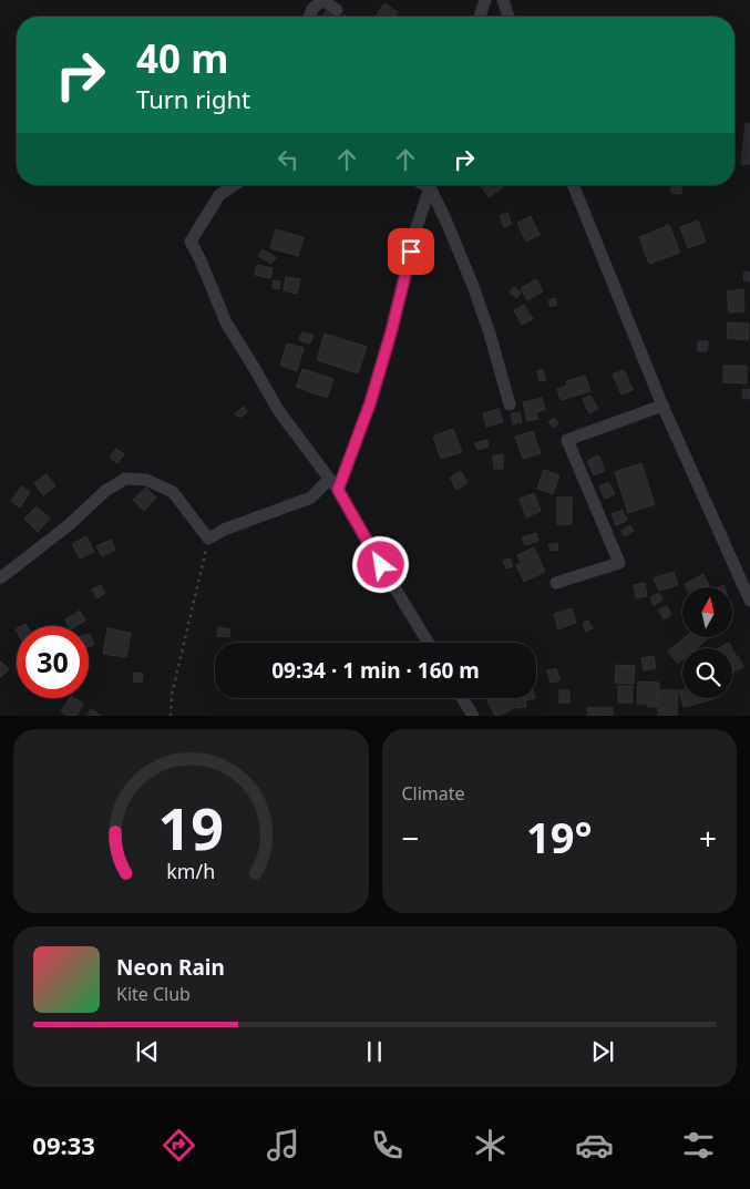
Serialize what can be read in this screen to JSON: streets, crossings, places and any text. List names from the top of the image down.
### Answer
{
  "north": "top",
  "page": {
    "turn": ["40 m", "Turn right"],
    "limit": "30",
    "trip": "09:34 · 1 min · 160 m",
    "tile": "Climate",
    "heat": ["−", "19°", "+"],
    "song": ["Neon Rain", "Kite Club"],
    "tabs": "09:33",
    "gauge": ["19", "km/h"]
  }
}
